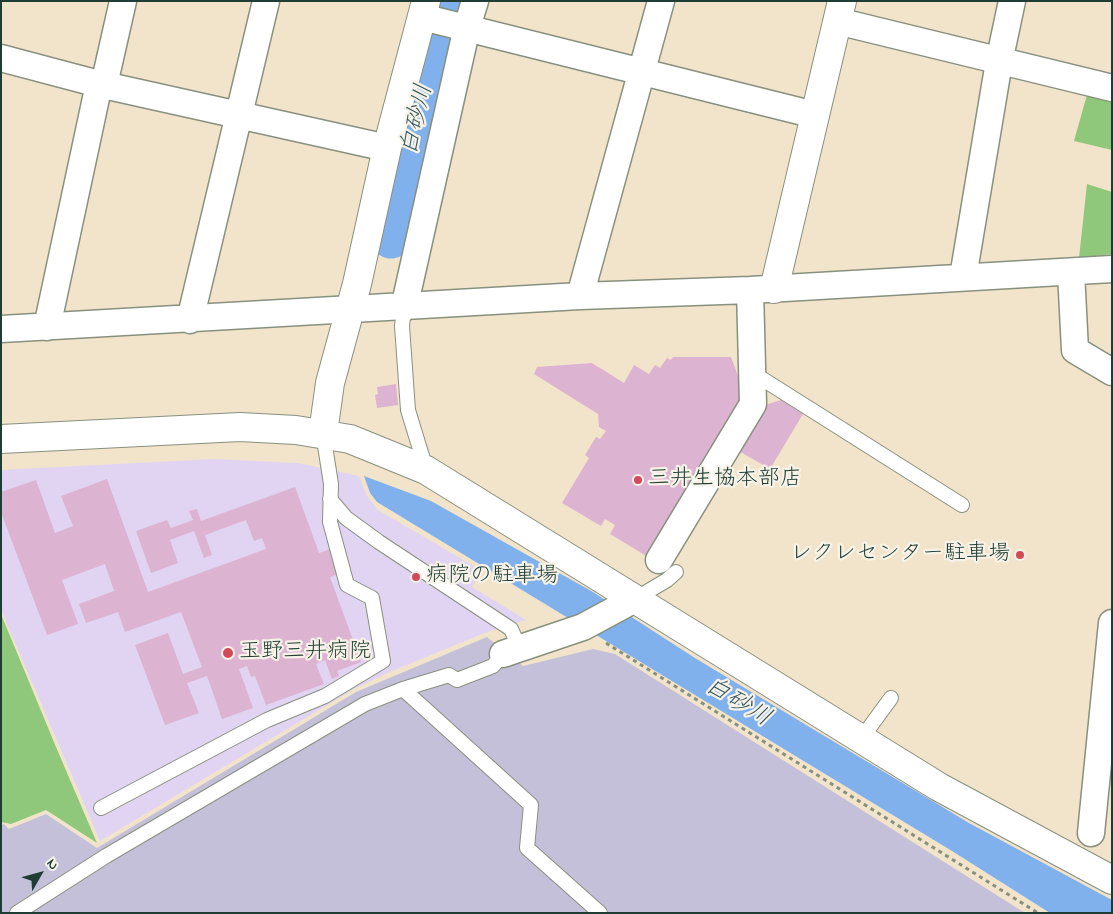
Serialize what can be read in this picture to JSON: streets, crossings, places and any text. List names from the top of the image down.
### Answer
{
  "water": ["白砂川"],
  "places": [
    "三井生協本部店",
    "レクレセンター駐車場",
    "病院の駐車場",
    "玉野三井病院"
  ],
  "north": "top right"
}
